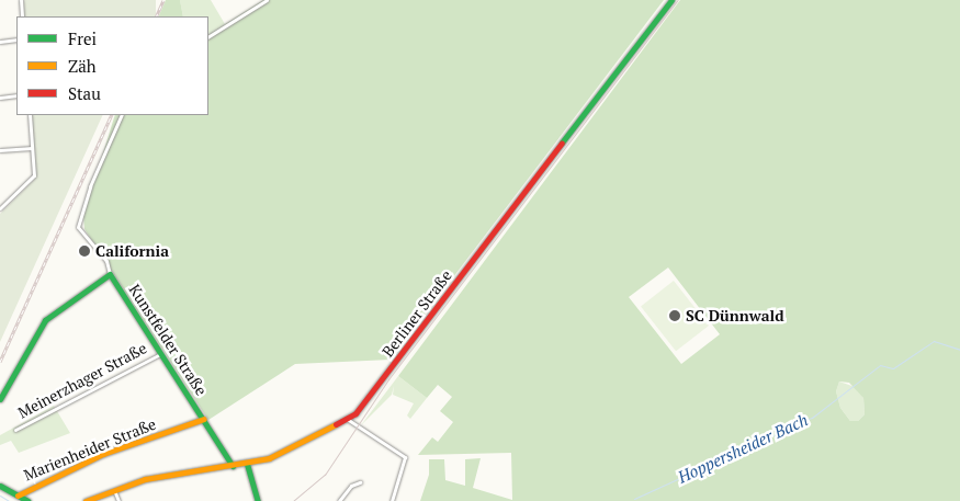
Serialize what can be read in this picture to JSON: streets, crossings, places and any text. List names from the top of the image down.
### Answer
{
  "streets": {
    "main road": ["Berliner Straße", "Kunstfelder Straße", "Marienheider Straße"],
    "street": ["Meinerzhager Straße"]
  },
  "crossings": [
    ["Berliner Straße", "Kunstfelder Straße"],
    ["Kunstfelder Straße", "Meinerzhager Straße"],
    ["Kunstfelder Straße", "Marienheider Straße"]
  ],
  "water": ["Hoppersheider Bach"],
  "places": ["California", "SC Dünnwald"],
  "legend": ["Frei", "Zäh", "Stau"]
}
